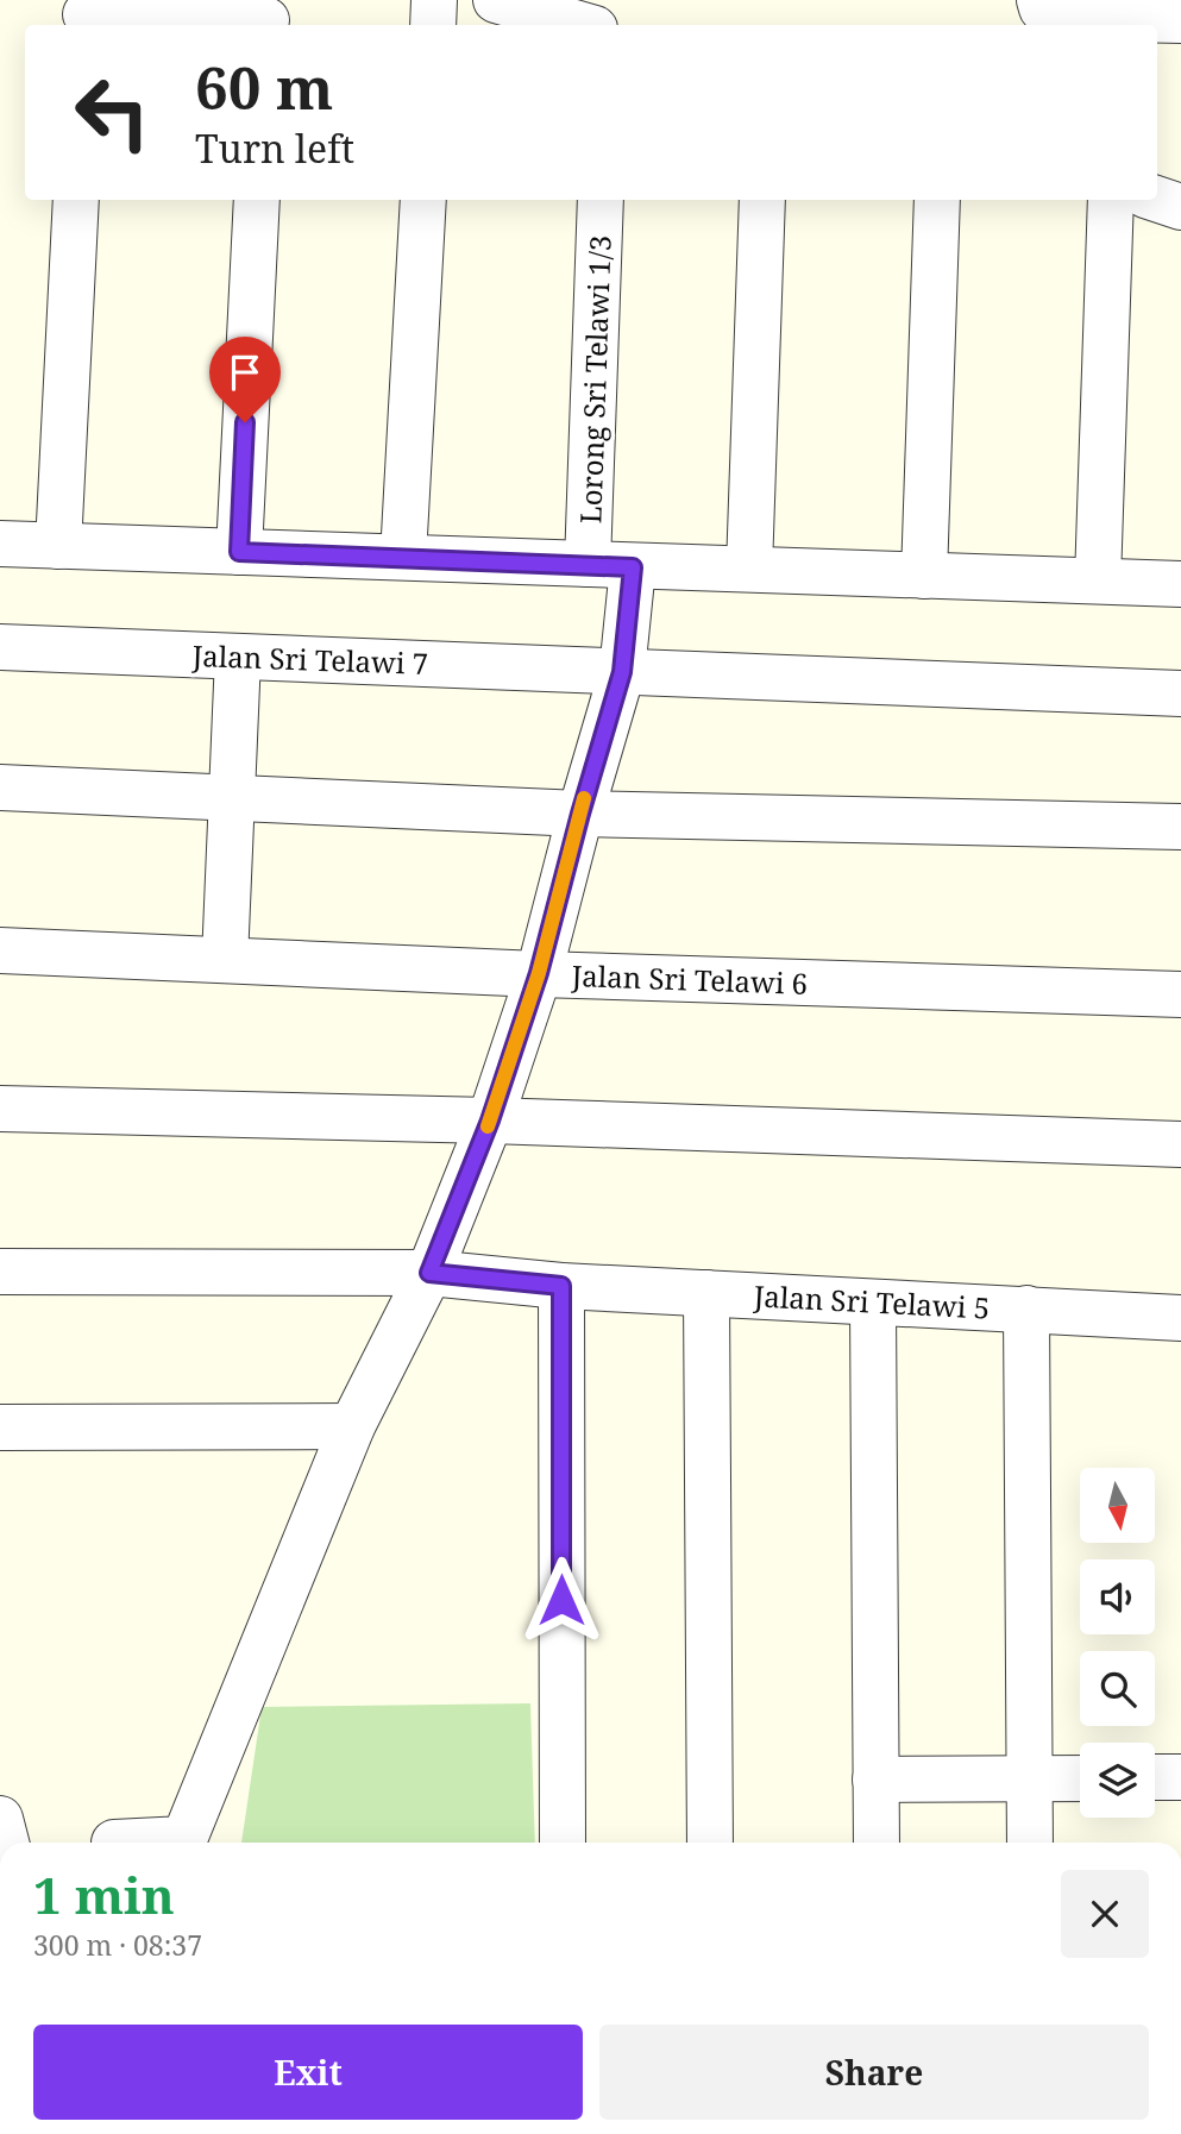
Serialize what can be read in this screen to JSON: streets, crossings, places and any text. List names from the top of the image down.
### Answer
{
  "streets": {
    "street": [
      "Lorong Sri Telawi 1/3",
      "Jalan Sri Telawi 7",
      "Jalan Sri Telawi 6",
      "Jalan Sri Telawi 5"
    ]
  },
  "crossings": [
    ["Lorong Sri Telawi 1/3", "Jalan Sri Telawi 7"],
    ["Lorong Sri Telawi 1/3", "Jalan Sri Telawi 6"],
    ["Lorong Sri Telawi 1/3", "Jalan Sri Telawi 5"]
  ],
  "north": "bottom",
  "page": {
    "turn": ["60 m", "Turn left"],
    "heading": ["1 min", "300 m · 08:37"],
    "buttons": ["Exit", "Share"]
  }
}
